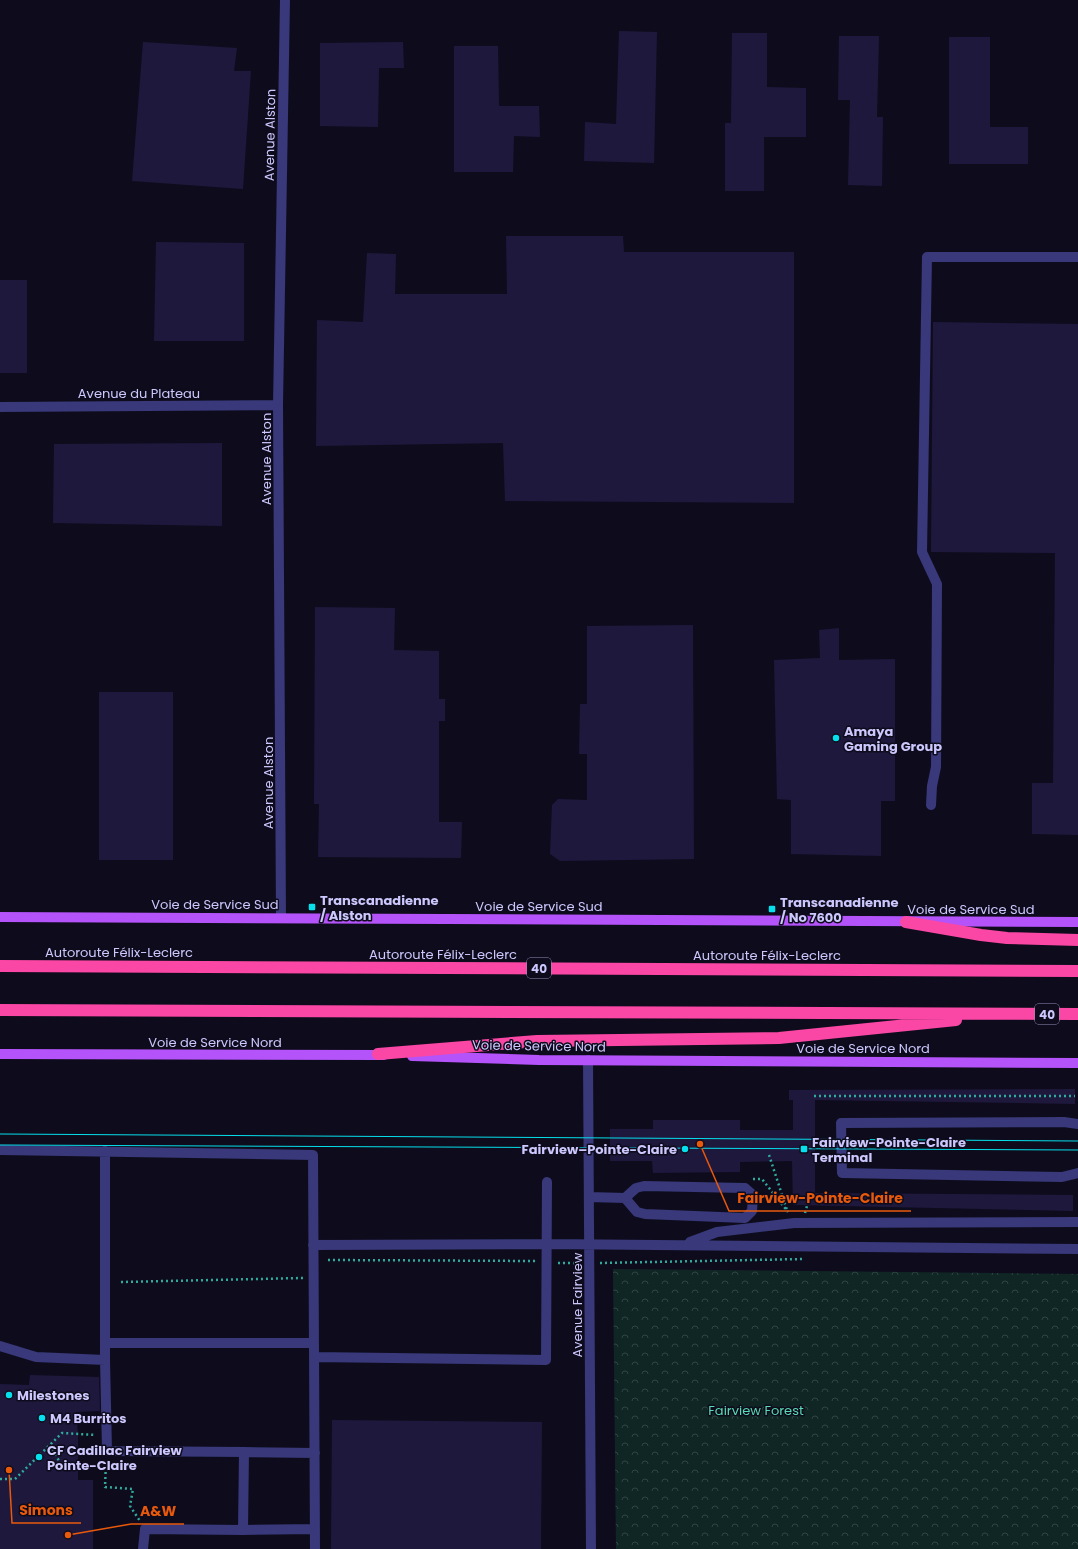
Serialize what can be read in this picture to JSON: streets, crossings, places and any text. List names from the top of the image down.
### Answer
{
  "streets": {
    "highway": ["Autoroute Félix-Leclerc", "40"],
    "main road": ["Voie de Service Sud", "Voie de Service Nord"],
    "street": ["Avenue Alston", "Avenue du Plateau", "Avenue Fairview"]
  },
  "crossings": [
    ["Avenue Alston", "Avenue du Plateau"],
    ["Avenue Alston", "Voie de Service Sud"],
    ["Voie de Service Nord", "Avenue Fairview"]
  ],
  "parks": ["Fairview Forest"],
  "places": {
    "other": [
      "Amaya Gaming Group",
      "Fairview-Pointe-Claire",
      "Fairview–Pointe-Claire",
      "Milestones",
      "M4 Burritos",
      "CF Cadillac Fairview Pointe-Claire",
      "Simons",
      "A&W"
    ],
    "transit": ["Transcanadienne / Alston", "Transcanadienne / No 7600", "Fairview-Pointe-Claire Terminal"]
  }
}
